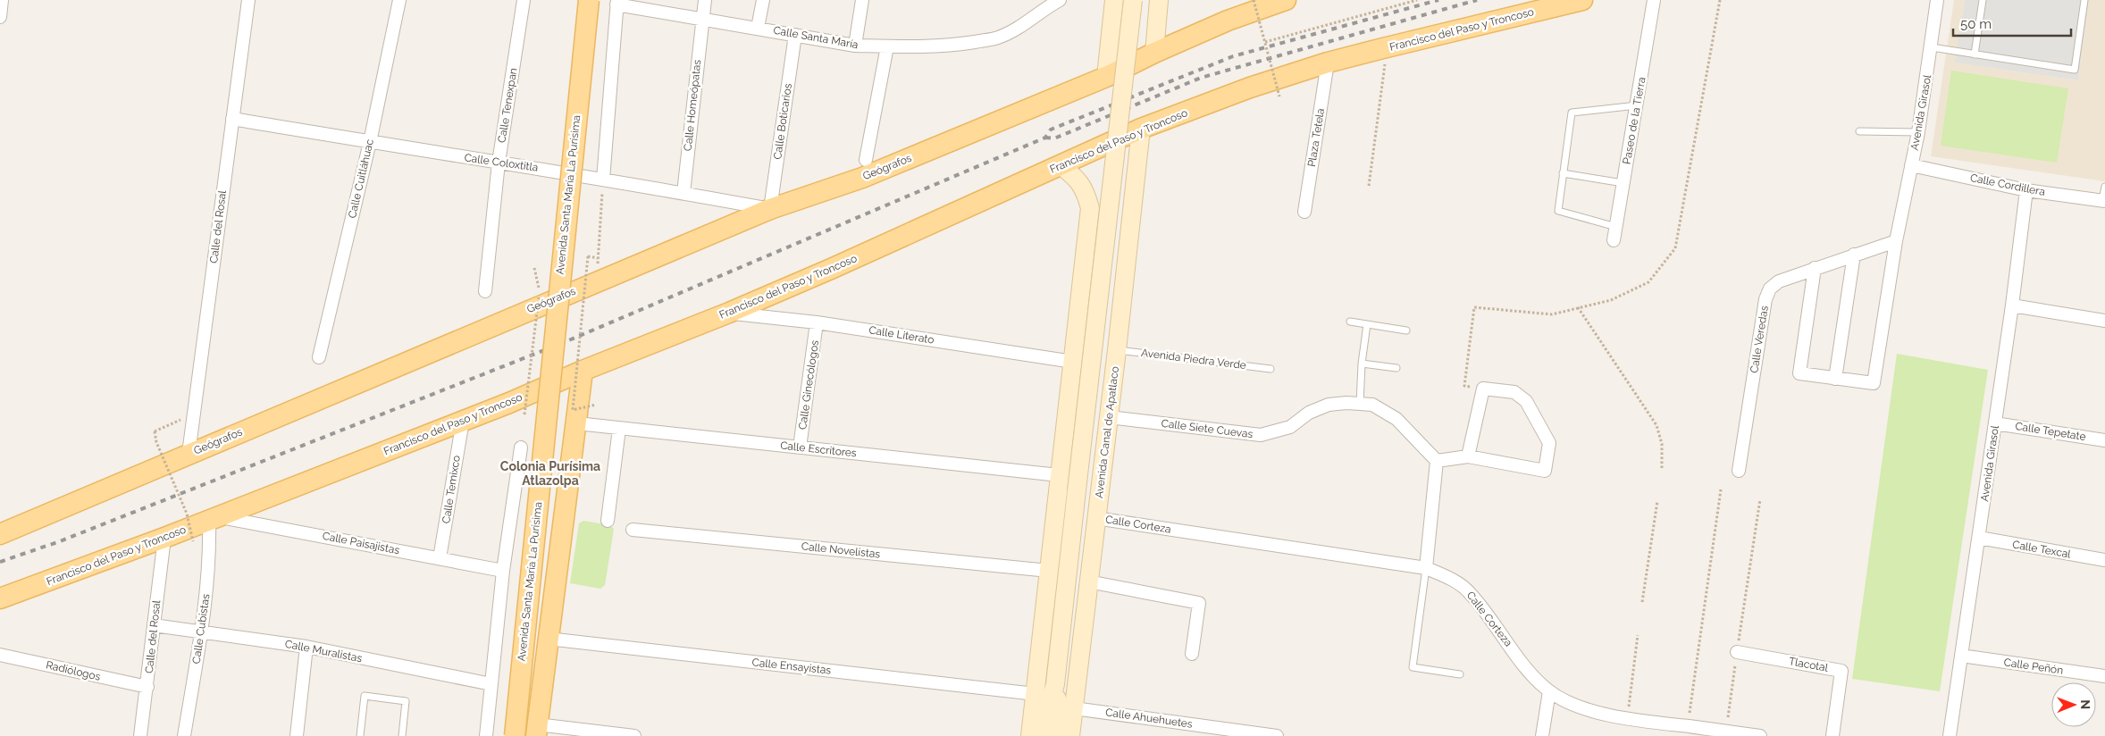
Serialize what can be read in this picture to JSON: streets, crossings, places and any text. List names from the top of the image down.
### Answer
{
  "streets": {
    "main road": ["Francisco del Paso y Troncoso", "Geógrafos", "Avenida Santa María La Purísima"],
    "street": [
      "Calle Santa María",
      "Calle Tenexpan",
      "Calle Homeópatas",
      "Avenida Girasol",
      "Paseo de la Tierra",
      "Calle Boticarios",
      "Plaza Tetela",
      "Calle Coloxtitla",
      "Calle Cuitláhuac",
      "Calle Cordillera",
      "Calle del Rosal",
      "Calle Literato",
      "Calle Veredas",
      "Calle Ginecólogos",
      "Calle Siete Cuevas",
      "Calle Tepetate",
      "Avenida Canal de Apatlaco",
      "Calle Escritores",
      "Calle Temixco",
      "Calle Corteza",
      "Calle Paisajistas",
      "Calle Texcal",
      "Calle Novelistas",
      "Calle Cubistas",
      "Calle Muralistas",
      "Tlacotal",
      "Calle Ensayistas",
      "Calle Peñón",
      "Radiólogos",
      "Calle Ahuehuetes"
    ],
    "lane": ["Avenida Piedra Verde"]
  },
  "crossings": [
    ["Francisco del Paso y Troncoso", "Plaza Tetela"],
    ["Francisco del Paso y Troncoso", "Calle del Rosal"],
    ["Francisco del Paso y Troncoso", "Calle Literato"],
    ["Francisco del Paso y Troncoso", "Avenida Canal de Apatlaco"],
    ["Francisco del Paso y Troncoso", "Calle Temixco"],
    ["Francisco del Paso y Troncoso", "Calle Paisajistas"],
    ["Francisco del Paso y Troncoso", "Calle Cubistas"],
    ["Calle Santa María", "Calle Homeópatas"],
    ["Calle Santa María", "Calle Boticarios"],
    ["Calle Tenexpan", "Calle Coloxtitla"],
    ["Calle Homeópatas", "Calle Coloxtitla"],
    ["Avenida Girasol", "Calle Cordillera"],
    ["Avenida Girasol", "Calle Veredas"],
    ["Avenida Girasol", "Calle Tepetate"],
    ["Avenida Girasol", "Calle Texcal"],
    ["Avenida Girasol", "Calle Peñón"],
    ["Calle Boticarios", "Calle Coloxtitla"],
    ["Calle Boticarios", "Geógrafos"],
    ["Calle Coloxtitla", "Geógrafos"],
    ["Calle Coloxtitla", "Calle Cuitláhuac"],
    ["Calle Coloxtitla", "Calle del Rosal"],
    ["Geógrafos", "Calle del Rosal"],
    ["Calle del Rosal", "Calle Muralistas"],
    ["Calle del Rosal", "Radiólogos"],
    ["Calle Literato", "Calle Ginecólogos"],
    ["Avenida Piedra Verde", "Avenida Canal de Apatlaco"],
    ["Calle Ginecólogos", "Calle Escritores"],
    ["Calle Siete Cuevas", "Avenida Canal de Apatlaco"],
    ["Avenida Canal de Apatlaco", "Calle Corteza"],
    ["Avenida Canal de Apatlaco", "Calle Ahuehuetes"],
    ["Calle Temixco", "Calle Paisajistas"],
    ["Calle Paisajistas", "Calle Cubistas"],
    ["Calle Cubistas", "Calle Muralistas"]
  ],
  "districts": ["Colonia Purísima Atlazolpa"],
  "scale_bar": "50 m",
  "north": "right"
}
